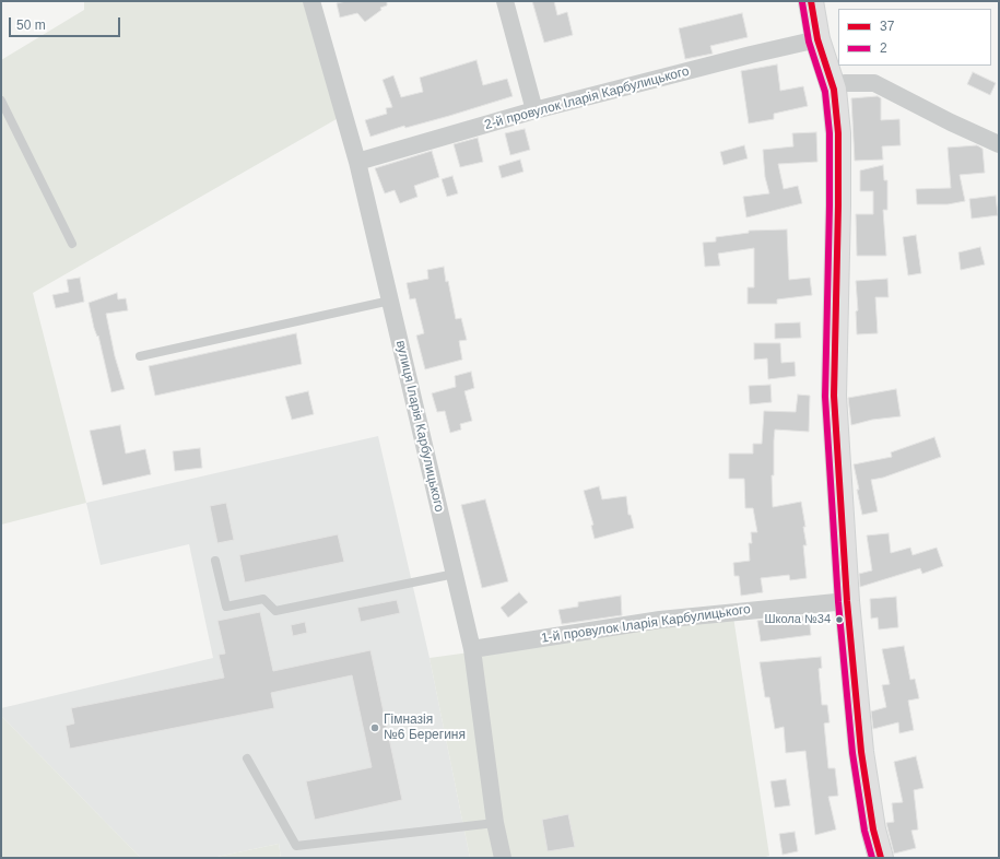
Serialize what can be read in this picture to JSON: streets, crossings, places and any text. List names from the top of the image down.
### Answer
{
  "streets": {
    "street": ["2-й провулок Іларія Карбулицького", "вулиця Іларія Карбулицького", "1-й провулок Іларія Карбулицького"]
  },
  "crossings": [
    ["2-й провулок Іларія Карбулицького", "вулиця Іларія Карбулицького"],
    ["вулиця Іларія Карбулицького", "1-й провулок Іларія Карбулицького"]
  ],
  "places": ["Школа №34", "Гімназія №6 Берегиня"],
  "lines": ["transit line 37", "transit line 2"],
  "legend": ["37", "2"],
  "scale_bar": "50 m"
}
